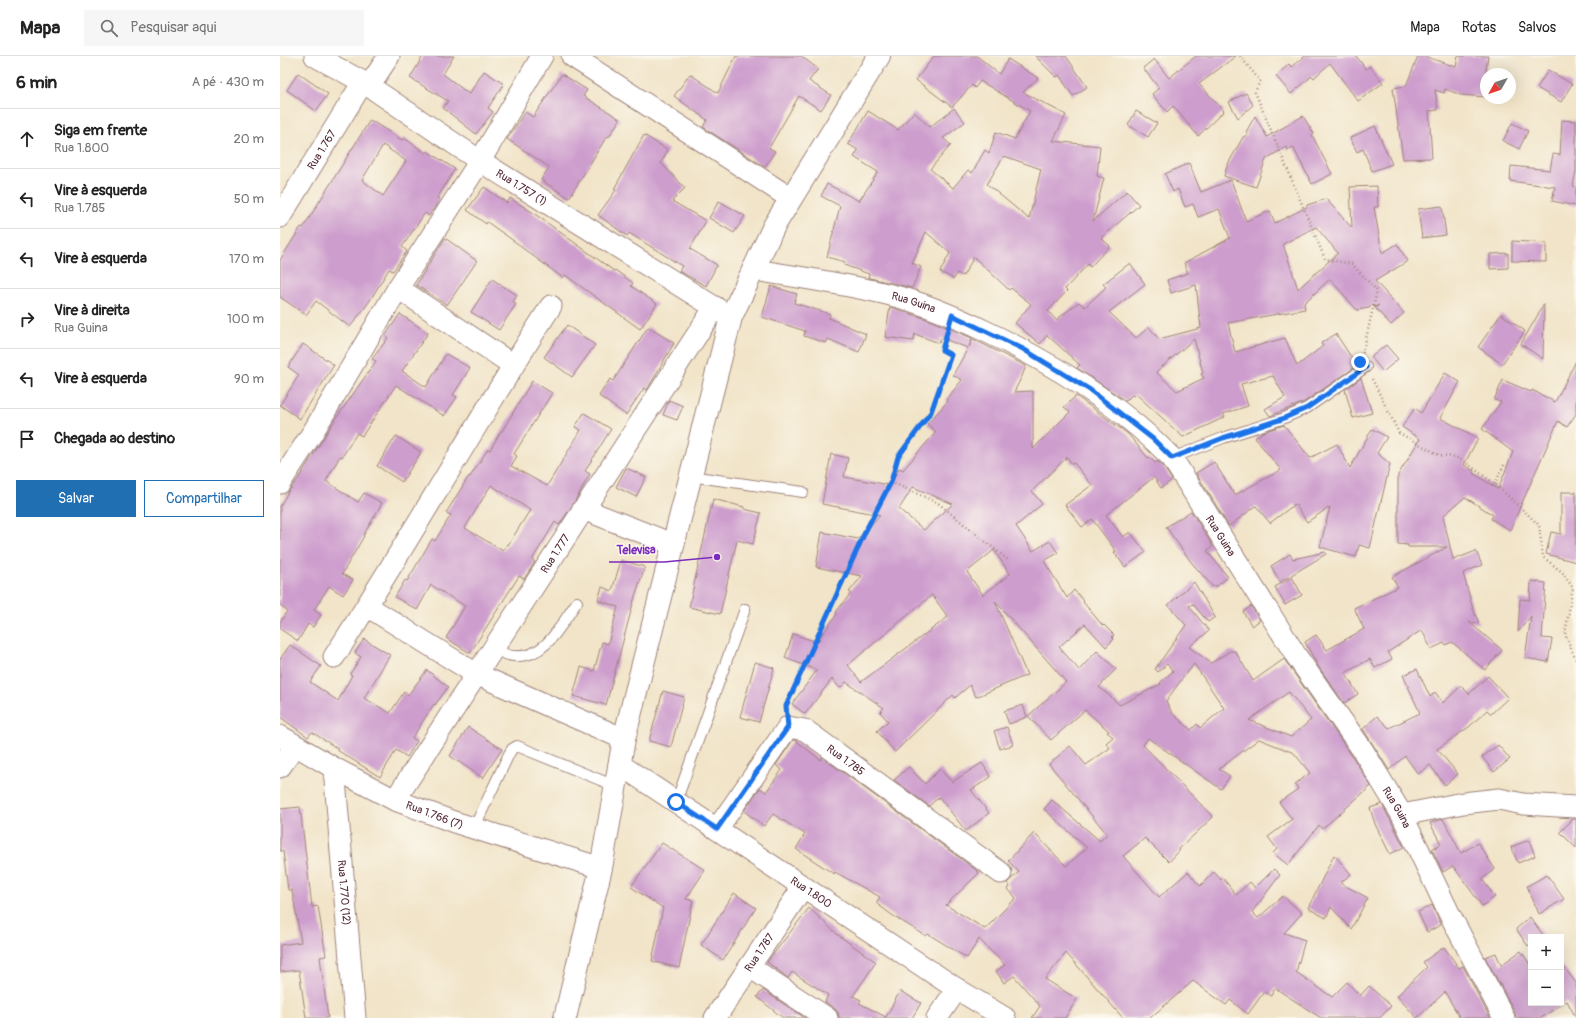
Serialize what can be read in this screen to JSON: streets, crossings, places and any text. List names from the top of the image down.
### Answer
{
  "streets": {
    "street": [
      "Rua 1.767",
      "Rua 1.757 (1)",
      "Rua Guina",
      "Rua 1.777",
      "Rua 1.785",
      "Rua 1.766 (7)",
      "Rua 1.800",
      "Rua 1.770 (12)",
      "Rua 1.787"
    ]
  },
  "crossings": [
    ["Rua 1.767", "Rua 1.757 (1)"],
    ["Rua 1.757 (1)", "Rua 1.777"],
    ["Rua 1.777", "Rua 1.766 (7)"],
    ["Rua 1.766 (7)", "Rua 1.770 (12)"],
    ["Rua 1.800", "Rua 1.787"]
  ],
  "places": ["Televisa"],
  "north": "bottom left",
  "page": {
    "header": "Mapa",
    "search": "Pesquisar aqui",
    "nav": ["Mapa", "Rotas", "Salvos"],
    "heading": ["6 min", "A pé · 430 m"],
    "list": [
      ["Siga em frente", "Rua 1.800", "20 m"],
      ["Vire à esquerda", "Rua 1.785", "50 m"],
      ["Vire à esquerda", "170 m"],
      ["Vire à direita", "Rua Guina", "100 m"],
      ["Vire à esquerda", "90 m"],
      "Chegada ao destino"
    ],
    "buttons": ["Salvar", "Compartilhar"],
    "map_buttons": ["+", "−"]
  }
}
